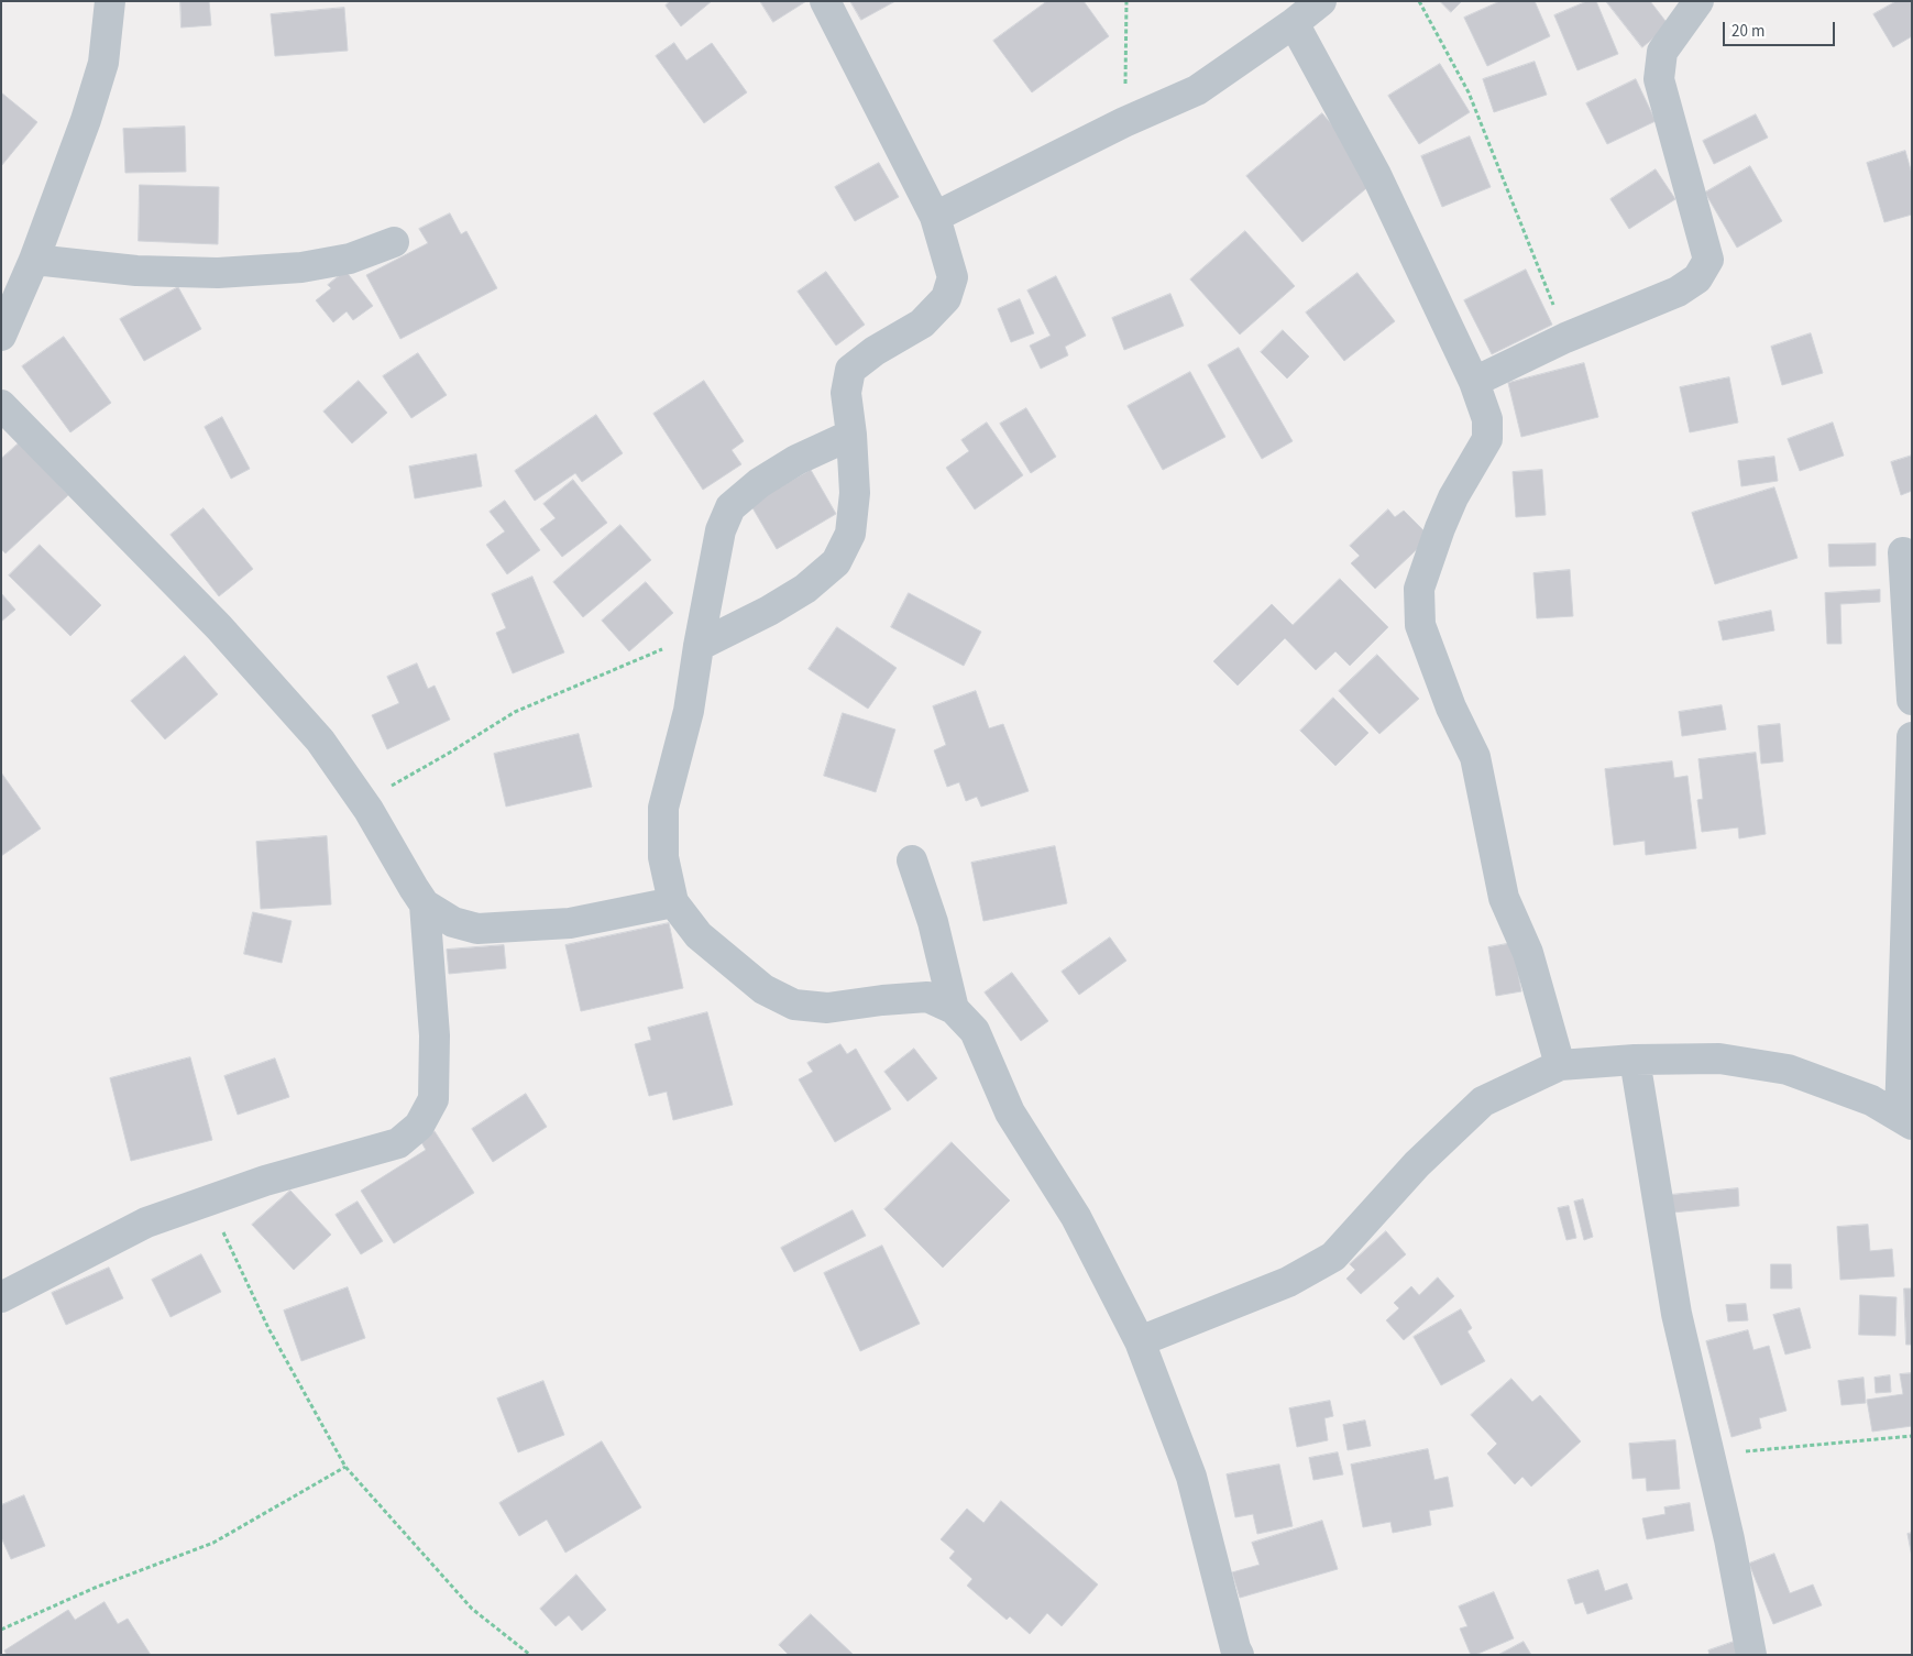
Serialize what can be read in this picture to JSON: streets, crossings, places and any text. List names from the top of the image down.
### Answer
{
  "scale_bar": "20 m"
}
